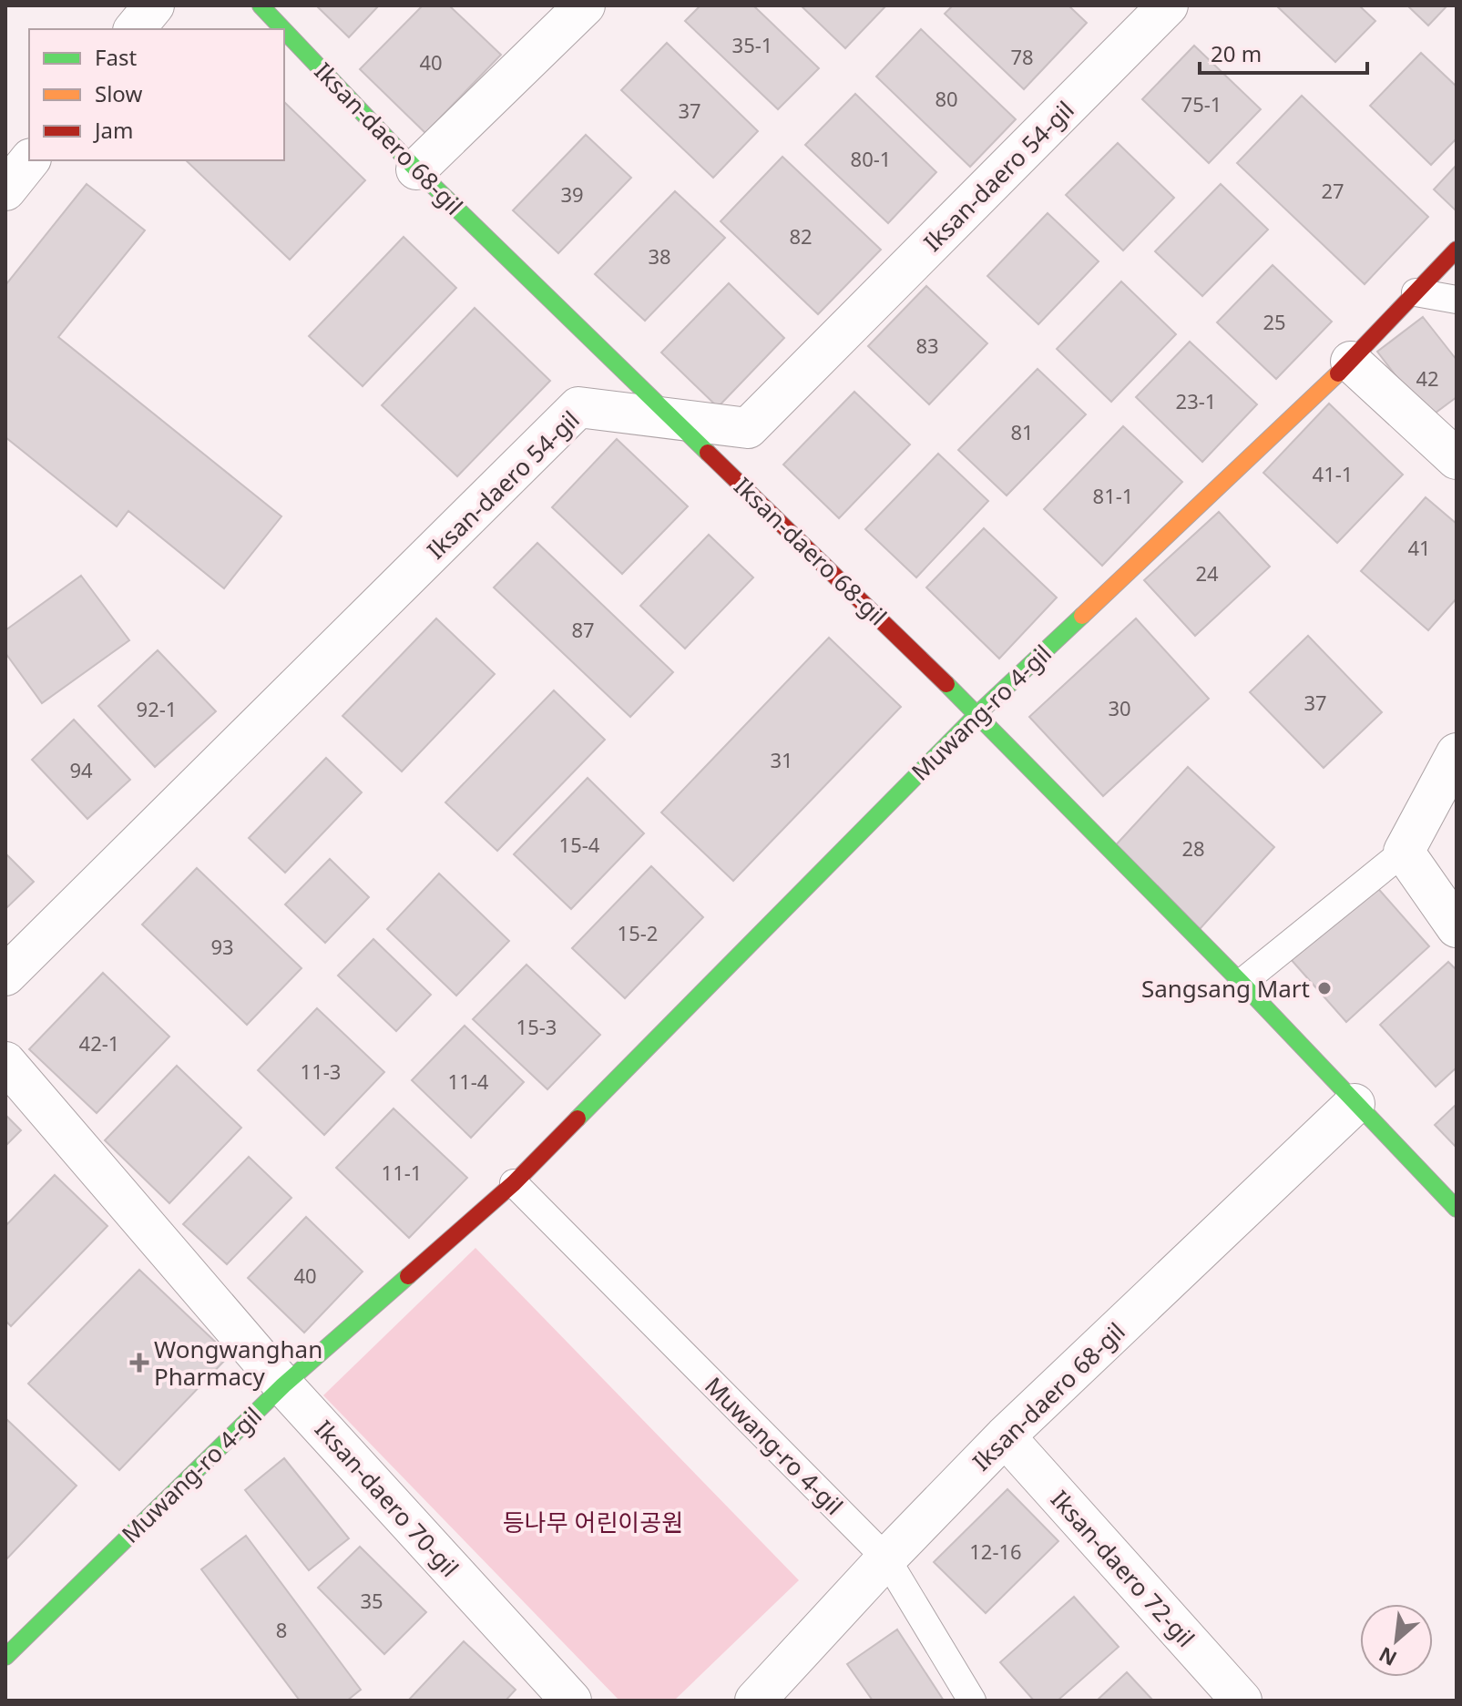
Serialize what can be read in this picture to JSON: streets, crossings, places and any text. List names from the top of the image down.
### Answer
{
  "streets": {
    "street": [
      "Iksan-daero 68-gil",
      "Iksan-daero 54-gil",
      "Muwang-ro 4-gil",
      "Iksan-daero 70-gil",
      "Iksan-daero 72-gil"
    ]
  },
  "crossings": [
    ["Iksan-daero 68-gil", "Iksan-daero 54-gil"],
    ["Iksan-daero 68-gil", "Muwang-ro 4-gil"],
    ["Iksan-daero 68-gil", "Iksan-daero 72-gil"],
    ["Muwang-ro 4-gil", "Iksan-daero 70-gil"]
  ],
  "parks": ["등나무 어린이공원"],
  "places": {
    "other": ["Sangsang Mart"],
    "health": ["Wongwanghan Pharmacy"]
  },
  "house_numbers": [
    "35-1",
    "78",
    "40",
    "80",
    "75-1",
    "37",
    "80-1",
    "27",
    "39",
    "82",
    "38",
    "25",
    "83",
    "42",
    "23-1",
    "81",
    "41-1",
    "81-1",
    "41",
    "24",
    "87",
    "37",
    "30",
    "92-1",
    "31",
    "94",
    "15-4",
    "28",
    "15-2",
    "93",
    "15-3",
    "42-1",
    "11-3",
    "11-4",
    "11-1",
    "40",
    "12-16",
    "35",
    "8"
  ],
  "legend": ["Fast", "Slow", "Jam"],
  "scale_bar": "20 m",
  "north": "bottom left"
}
